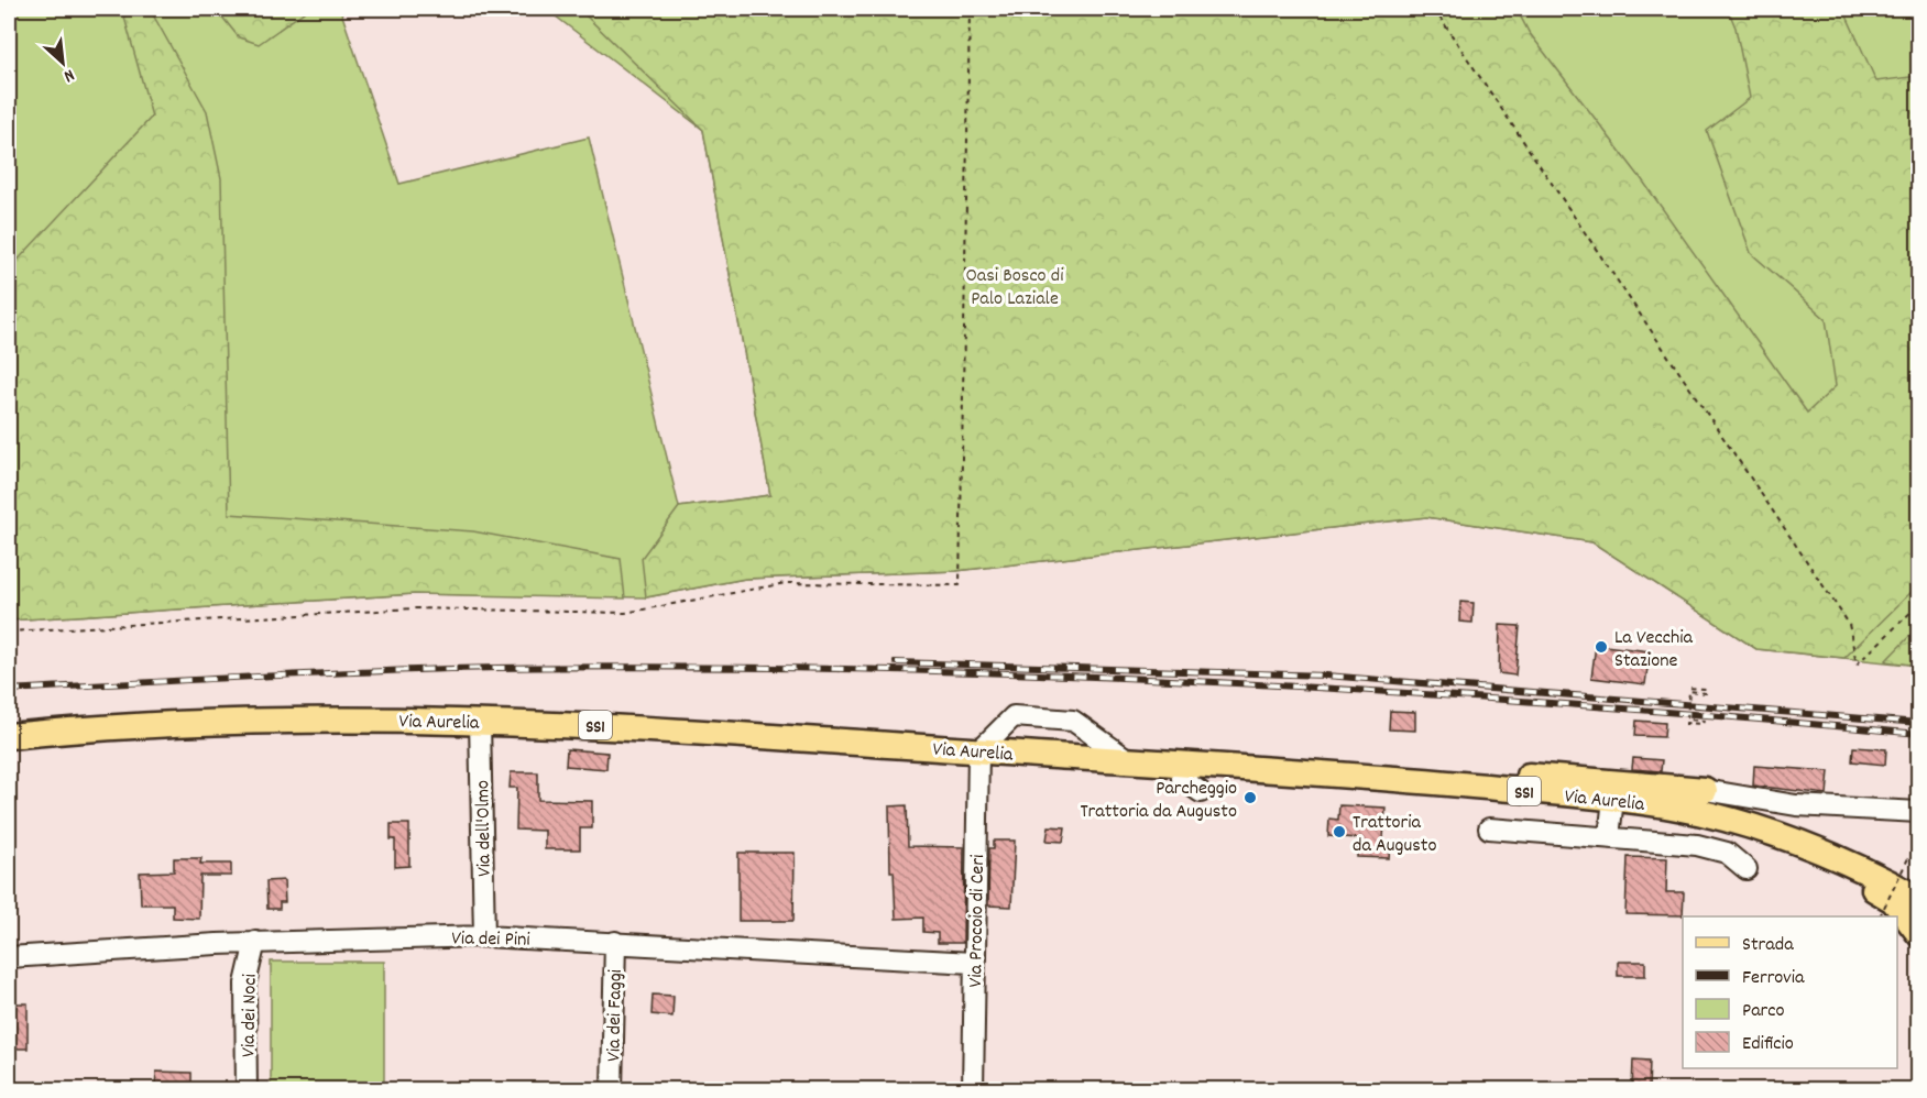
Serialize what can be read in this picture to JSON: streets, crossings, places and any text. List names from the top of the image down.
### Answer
{
  "streets": {
    "main road": ["Via Aurelia", "SS1"],
    "street": [
      "Via dell'Olmo",
      "Via Procoio di Ceri",
      "Via dei Pini",
      "Via dei Noci",
      "Via dei Faggi"
    ]
  },
  "crossings": [
    ["Via Aurelia", "Via dell'Olmo"],
    ["Via Aurelia", "Via Procoio di Ceri"],
    ["Via dell'Olmo", "Via dei Pini"],
    ["Via Procoio di Ceri", "Via dei Pini"],
    ["Via dei Pini", "Via dei Noci"],
    ["Via dei Pini", "Via dei Faggi"]
  ],
  "parks": ["Oasi Bosco di Palo Laziale"],
  "places": ["La Vecchia Stazione", "Parcheggio Trattoria da Augusto", "Trattoria da Augusto"],
  "legend": [
    "Strada",
    "Ferrovia",
    "Parco",
    "Edificio"
  ],
  "north": "bottom right"
}
